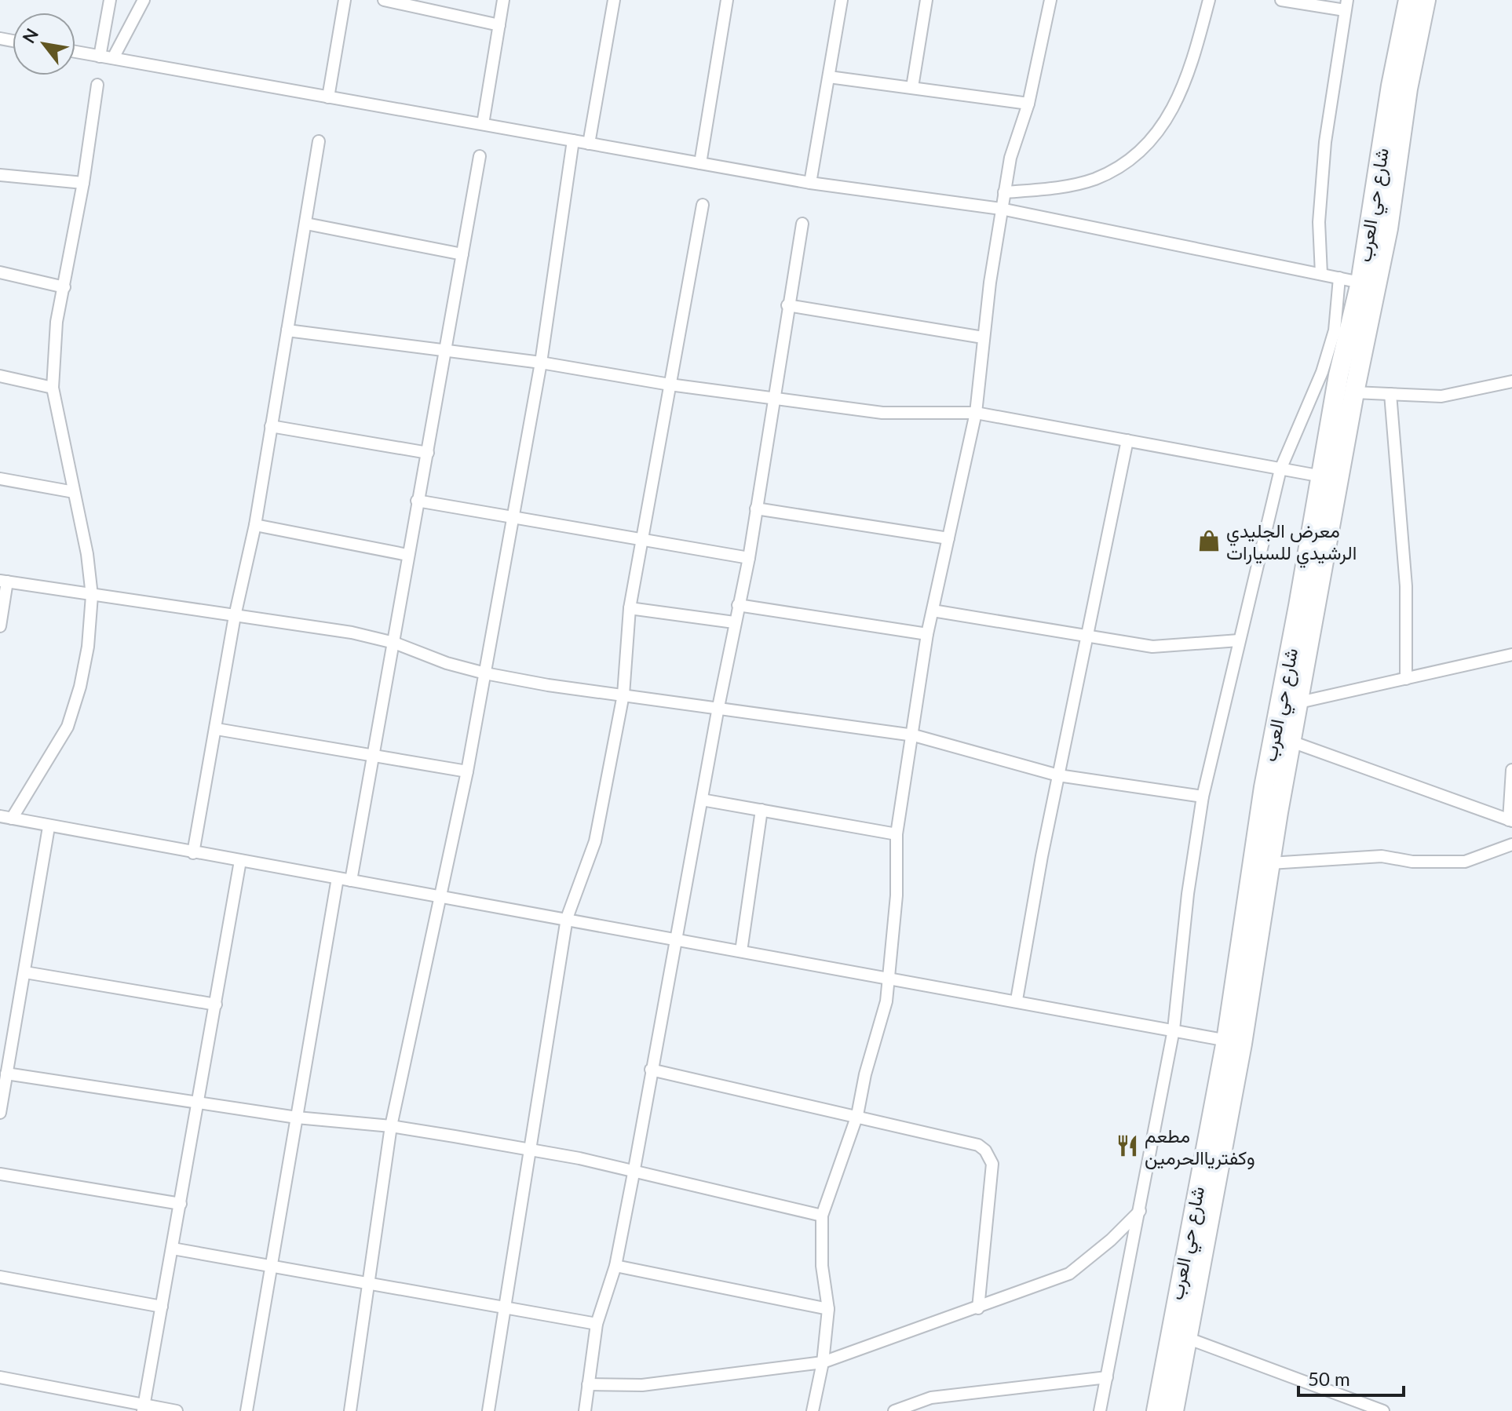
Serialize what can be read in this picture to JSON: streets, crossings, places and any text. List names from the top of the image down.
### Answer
{
  "streets": {
    "main road": ["شارع حي العرب"]
  },
  "places": {
    "shop": ["معرض الجليدي الرشيدي للسيارات"],
    "restaurant": ["مطعم وكفترياالحرمين"]
  },
  "scale_bar": "50 m",
  "north": "top left"
}
